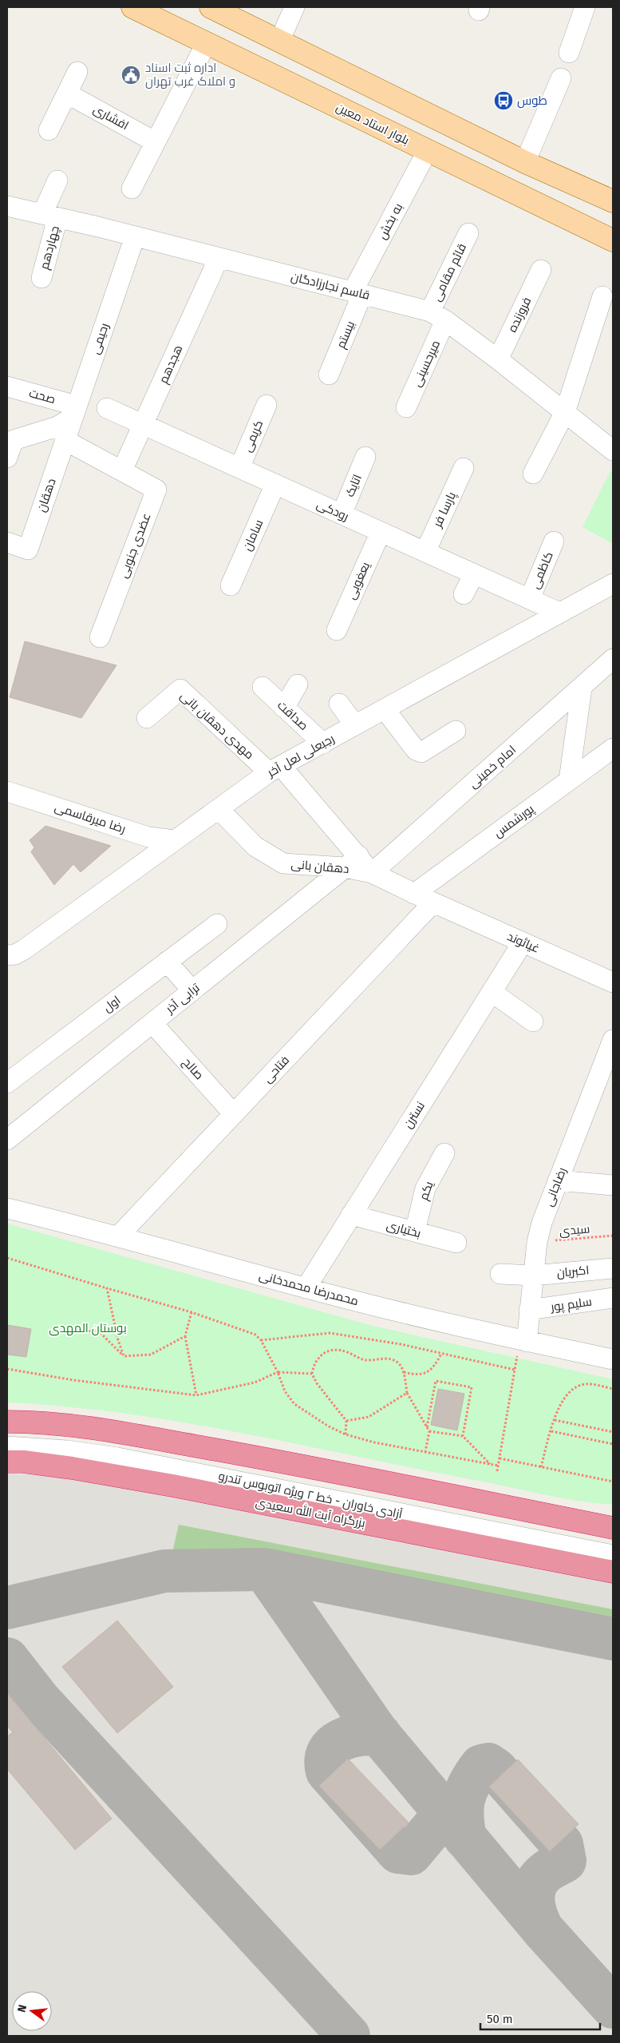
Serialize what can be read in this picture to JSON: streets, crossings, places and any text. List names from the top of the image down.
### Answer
{
  "streets": {
    "highway": ["بزرگراه آیت الله سعیدی"],
    "main road": ["بلوار استاد معین"],
    "street": [
      "افشاری",
      "به بخش",
      "چهاردهم",
      "قائم مقامی",
      "قاسم نجارزادگان",
      "فروزنده",
      "بیستم",
      "رحیمی",
      "میرحسینی",
      "هجدهم",
      "صحت",
      "کریمی",
      "اتایک",
      "دهقان",
      "پارسا فر",
      "رودکی",
      "سامان",
      "عضدی جنوبی",
      "کاظمی",
      "یعغوبی",
      "صداقت",
      "مهدی دهقان بانی",
      "رجبعلی لعل آخر",
      "امام خمینی",
      "رضا میرقاسمی",
      "پورشمس",
      "دهقان بانی",
      "غیاثوند",
      "ترابی آذر",
      "اول",
      "صالح",
      "فتاحی",
      "نسترن",
      "رضاجانی",
      "یکم",
      "بختیاری",
      "اکبریان",
      "محمدرضا محمدخانی",
      "سلیم پور",
      "آزادی خاوران - خط ۲ ویژه اتوبوس تندرو"
    ],
    "path": ["سیدی"]
  },
  "crossings": [
    ["بلوار استاد معین", "به بخش"],
    ["به بخش", "قاسم نجارزادگان"],
    ["به بخش", "بیستم"],
    ["چهاردهم", "قاسم نجارزادگان"],
    ["قائم مقامی", "قاسم نجارزادگان"],
    ["قائم مقامی", "میرحسینی"],
    ["قاسم نجارزادگان", "فروزنده"],
    ["قاسم نجارزادگان", "بیستم"],
    ["قاسم نجارزادگان", "رحیمی"],
    ["قاسم نجارزادگان", "میرحسینی"],
    ["قاسم نجارزادگان", "هجدهم"],
    ["رحیمی", "صحت"],
    ["رحیمی", "دهقان"],
    ["هجدهم", "رودکی"],
    ["هجدهم", "عضدی جنوبی"],
    ["کریمی", "رودکی"],
    ["اتایک", "رودکی"],
    ["پارسا فر", "رودکی"],
    ["رودکی", "سامان"],
    ["رودکی", "کاظمی"],
    ["رودکی", "یعغوبی"],
    ["رودکی", "رجبعلی لعل آخر"],
    ["صداقت", "رجبعلی لعل آخر"],
    ["مهدی دهقان بانی", "رجبعلی لعل آخر"],
    ["رجبعلی لعل آخر", "رضا میرقاسمی"],
    ["رجبعلی لعل آخر", "دهقان بانی"],
    ["امام خمینی", "دهقان بانی"],
    ["پورشمس", "دهقان بانی"],
    ["دهقان بانی", "غیاثوند"],
    ["دهقان بانی", "ترابی آذر"],
    ["دهقان بانی", "فتاحی"],
    ["غیاثوند", "فتاحی"],
    ["غیاثوند", "نسترن"],
    ["ترابی آذر", "صالح"],
    ["صالح", "فتاحی"],
    ["فتاحی", "محمدرضا محمدخانی"],
    ["نسترن", "بختیاری"],
    ["نسترن", "محمدرضا محمدخانی"],
    ["رضاجانی", "سیدی"],
    ["رضاجانی", "اکبریان"],
    ["رضاجانی", "محمدرضا محمدخانی"],
    ["رضاجانی", "سلیم پور"],
    ["یکم", "بختیاری"]
  ],
  "parks": ["بوستان المهدی"],
  "places": {
    "public building": ["اداره ثبت اسناد و املاک غرب تهران"],
    "bus stop": ["طوس"]
  },
  "scale_bar": "50 m",
  "north": "left"
}
